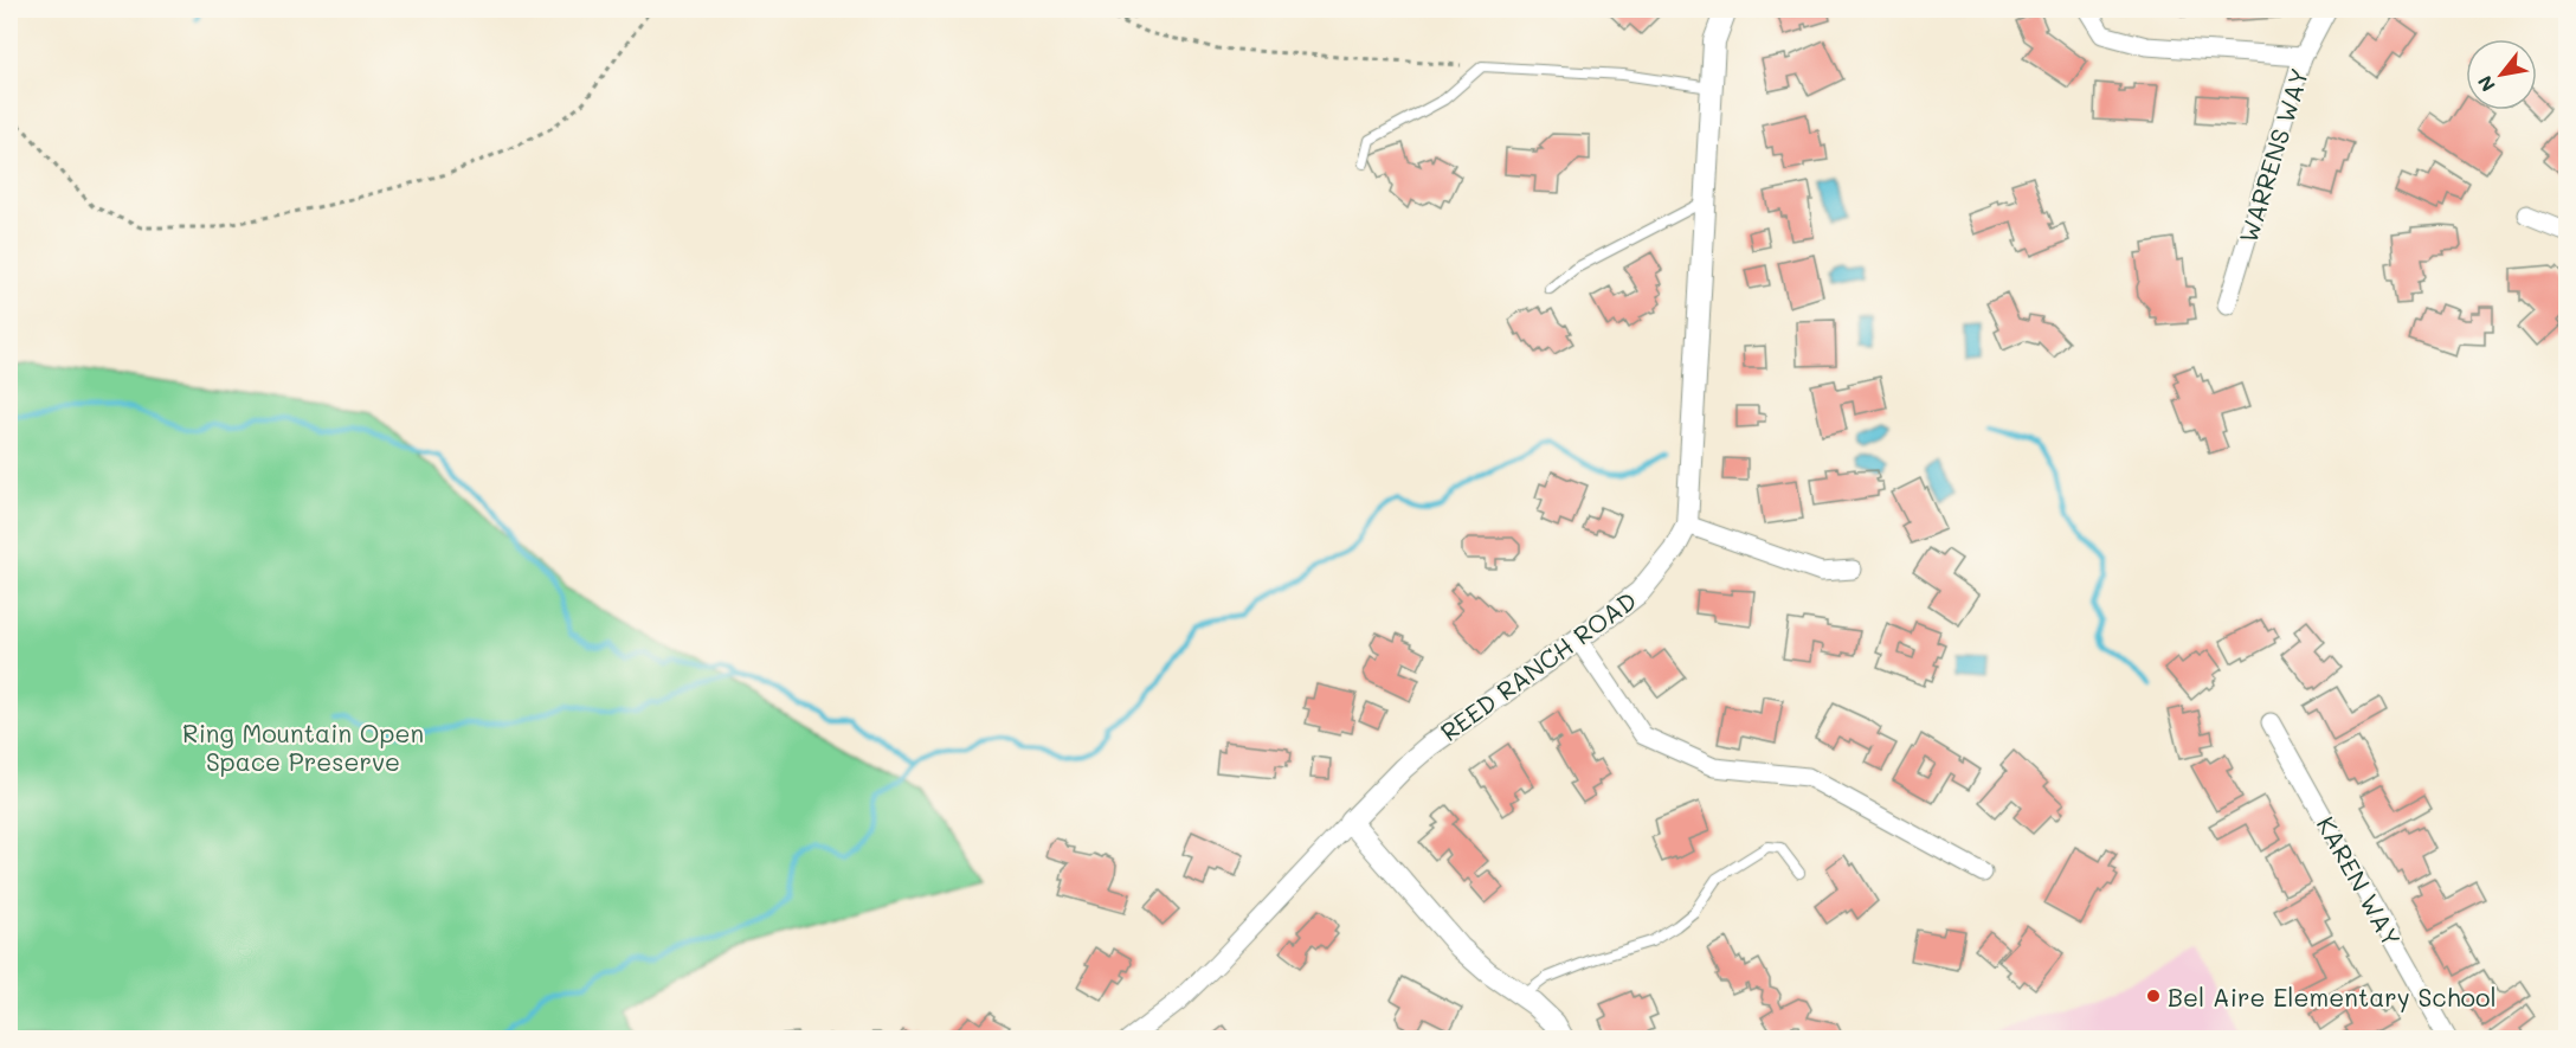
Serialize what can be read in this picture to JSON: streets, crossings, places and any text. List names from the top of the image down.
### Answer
{
  "streets": {
    "street": ["WARRENS WAY", "REED RANCH ROAD", "KAREN WAY"]
  },
  "parks": ["Ring Mountain Open Space Preserve"],
  "places": ["Bel Aire Elementary School"],
  "north": "bottom left"
}
